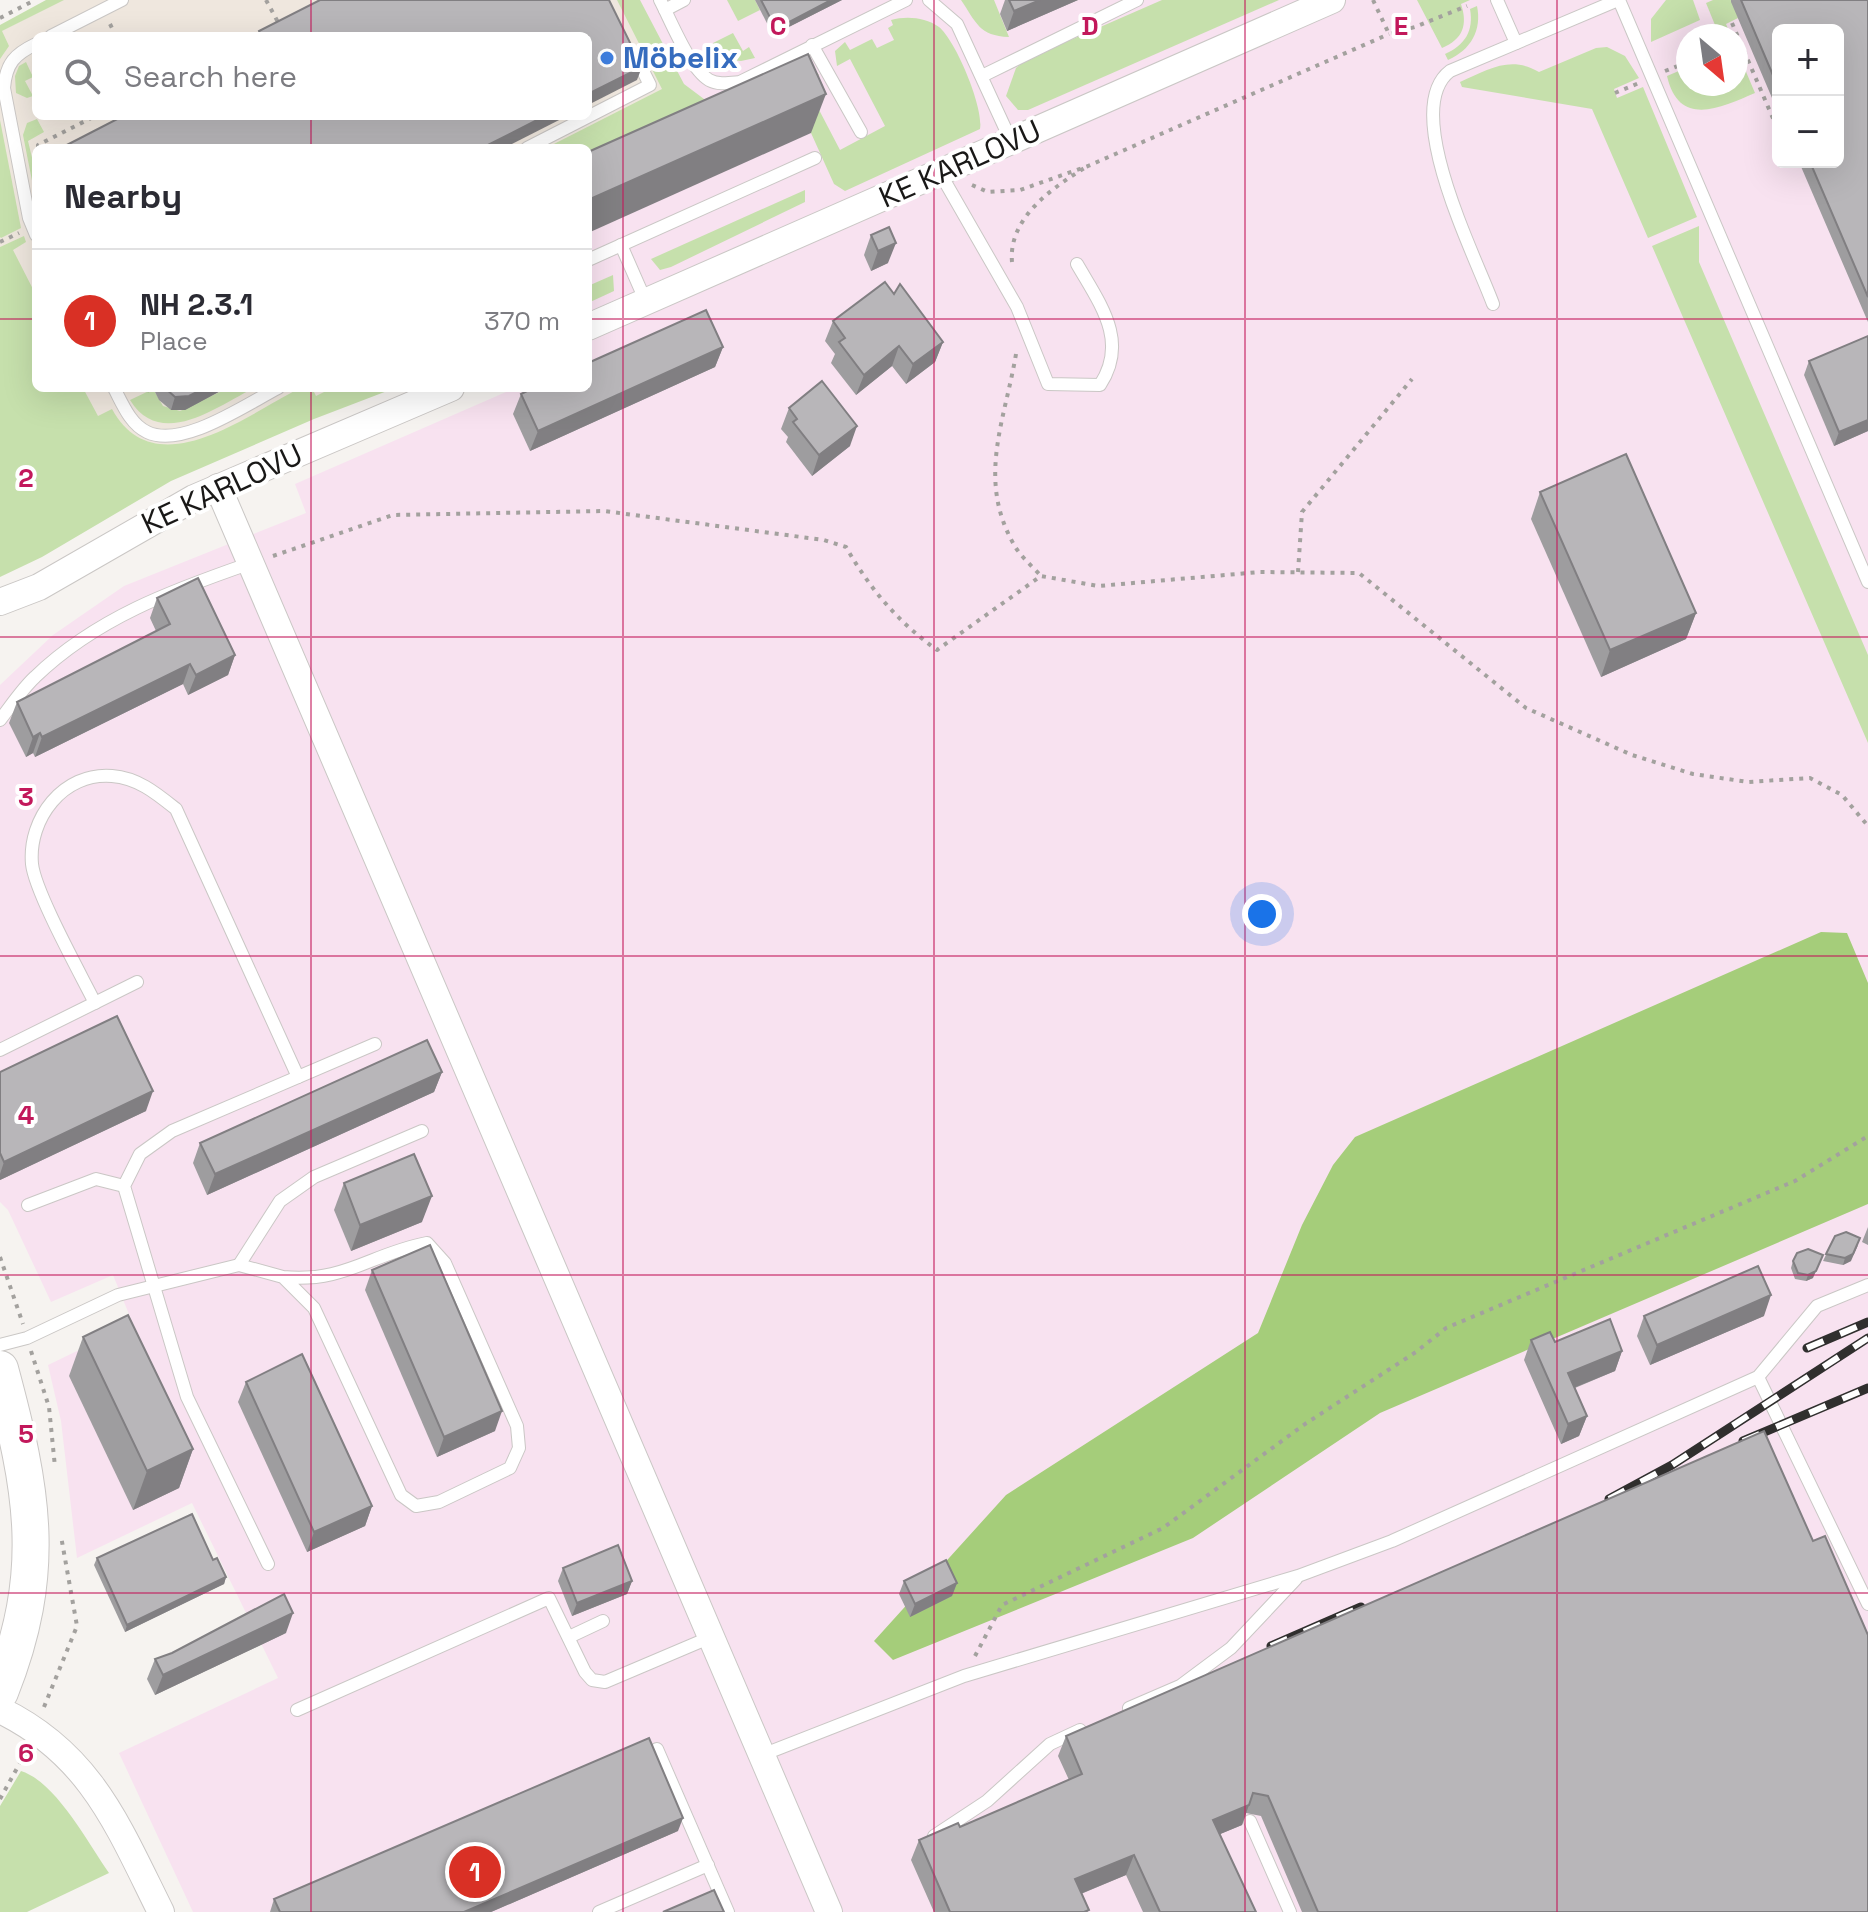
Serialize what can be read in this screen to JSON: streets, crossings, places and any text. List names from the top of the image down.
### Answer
{
  "streets": {
    "street": ["KE KARLOVU"]
  },
  "places": ["Möbelix"],
  "north": "bottom right",
  "page": {
    "map_buttons": ["+", "−"],
    "search": "Search here",
    "heading": "Nearby",
    "list": [
      {
        "mark": "1",
        "name": "NH 2.3.1",
        "note": "Place",
        "value": "370 m"
      }
    ],
    "pins": "1"
  },
  "grid": {
    "columns": ["C", "D", "E"],
    "rows": [
      "2",
      "3",
      "4",
      "5",
      "6"
    ]
  }
}
